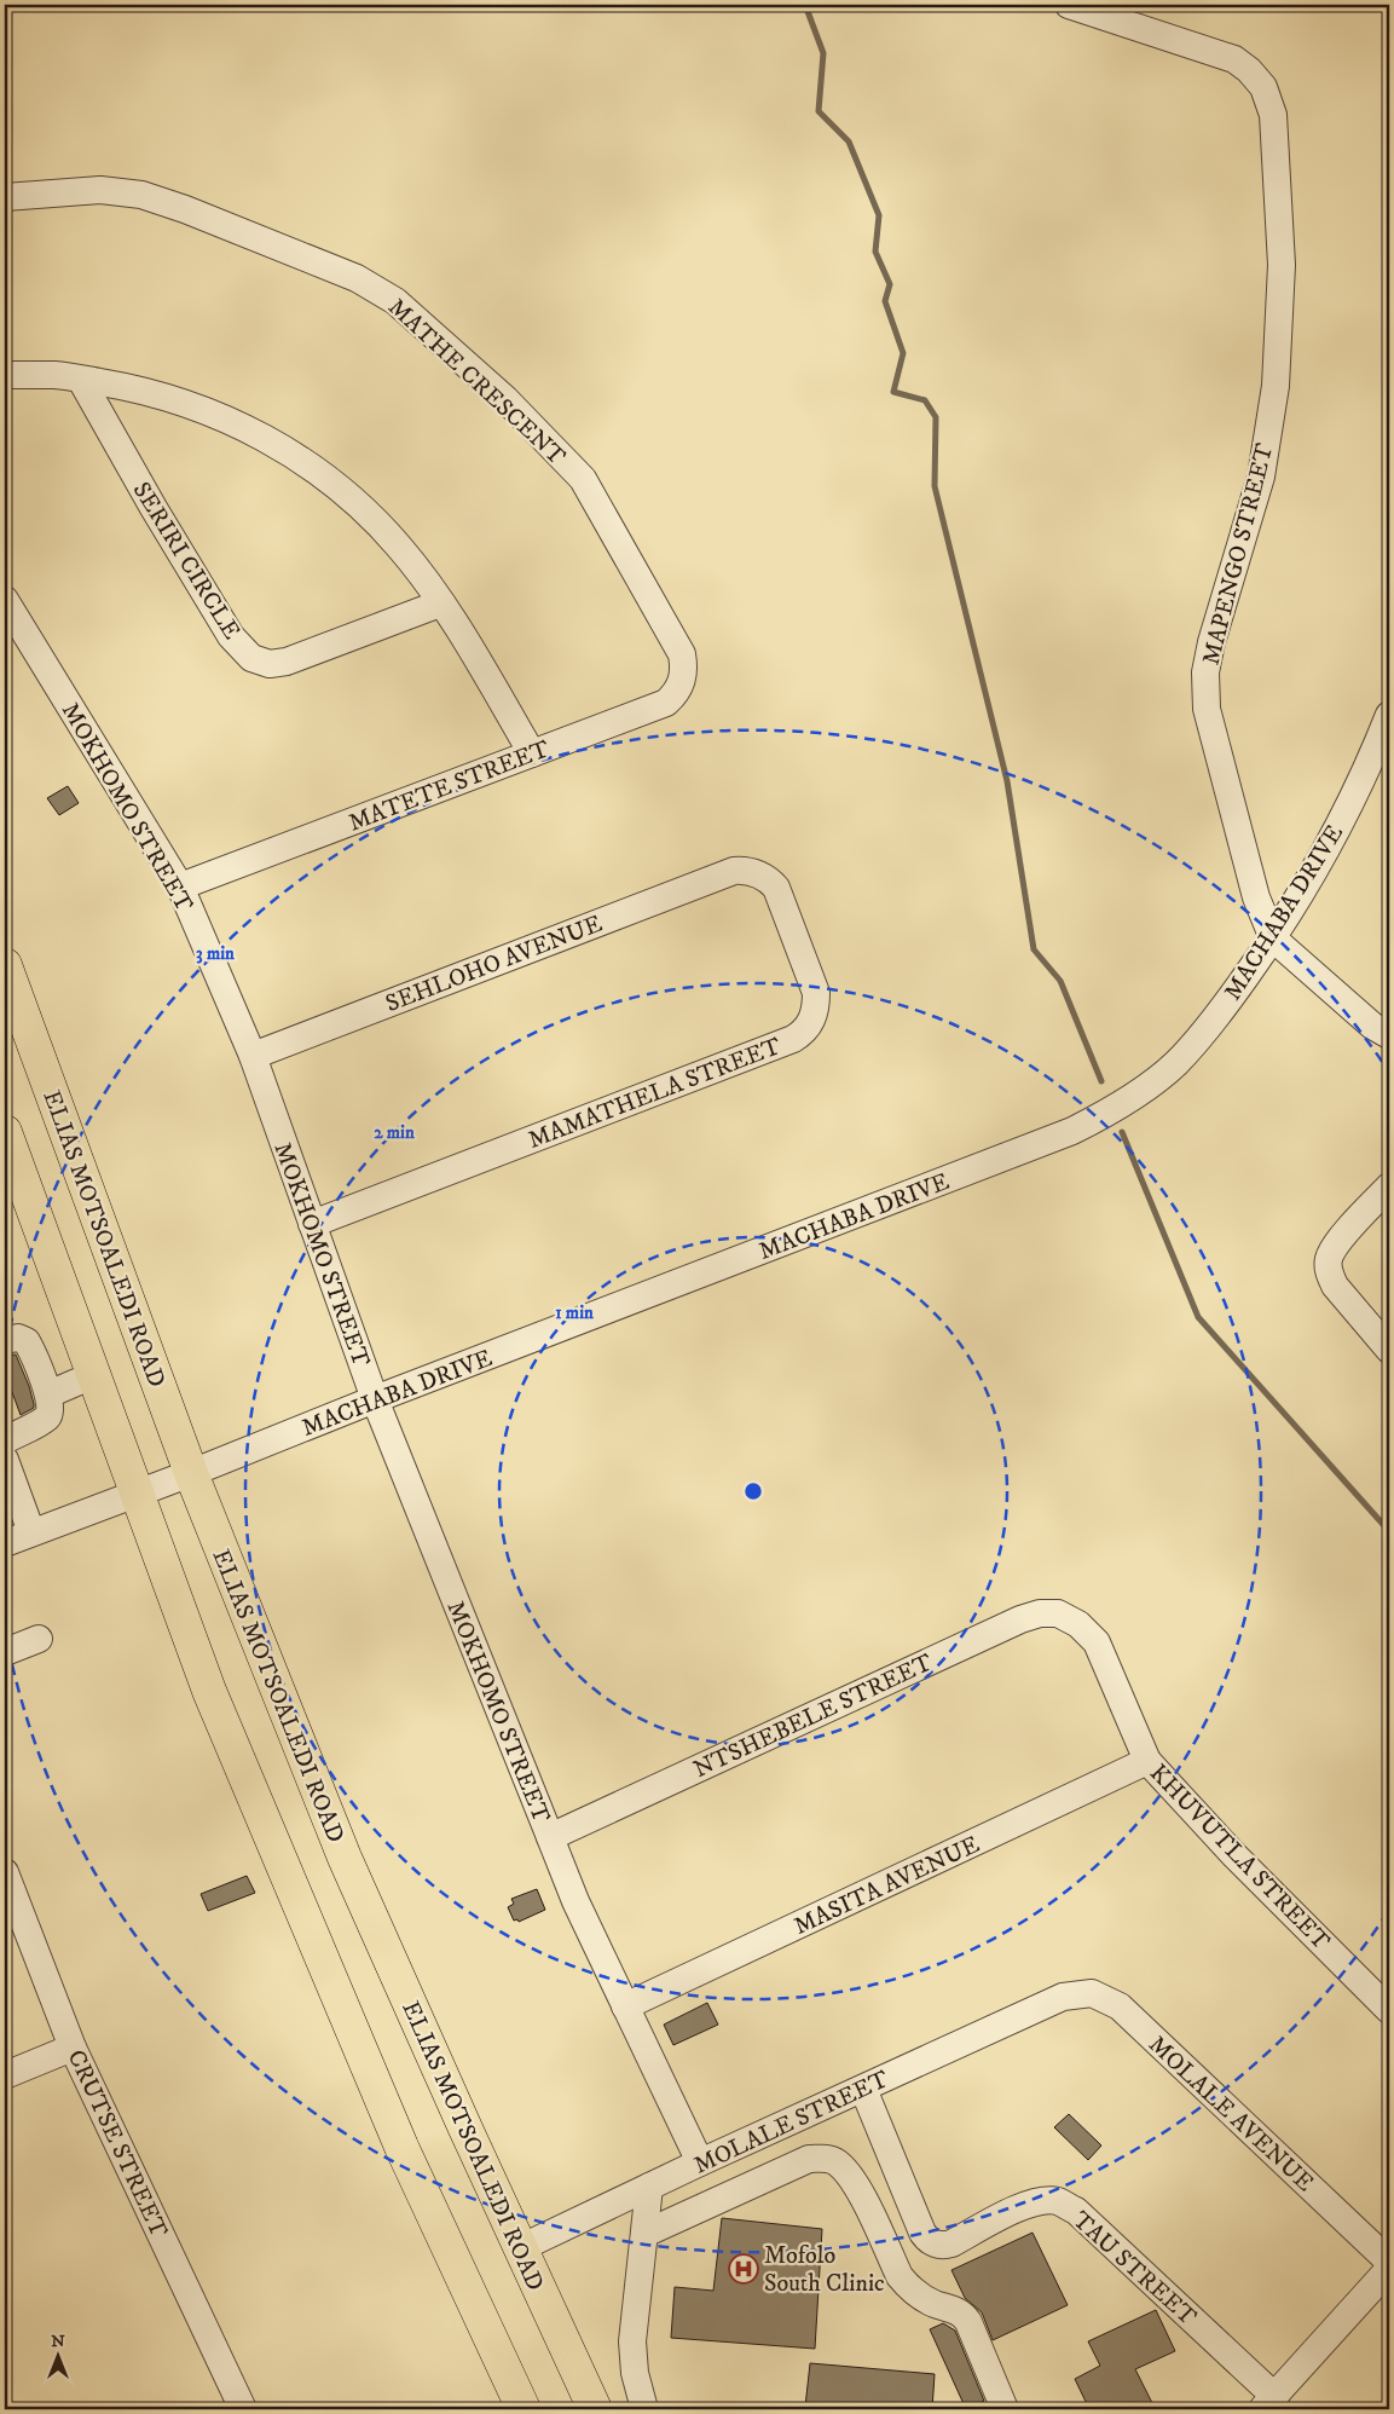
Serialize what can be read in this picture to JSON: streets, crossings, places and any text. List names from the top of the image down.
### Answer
{
  "streets": {
    "main road": ["ELIAS MOTSOALEDI ROAD"],
    "street": [
      "MATHE CRESCENT",
      "MAPENGO STREET",
      "SERIRI CIRCLE",
      "MATETE STREET",
      "MOKHOMO STREET",
      "MACHABA DRIVE",
      "SEHLOHO AVENUE",
      "MAMATHELA STREET",
      "NTSHEBELE STREET",
      "KHUVUTLA STREET",
      "MASITA AVENUE",
      "MOLALE AVENUE",
      "MOLALE STREET",
      "CRUTSE STREET",
      "TAU STREET"
    ]
  },
  "crossings": [
    ["MATHE CRESCENT", "MATETE STREET"],
    ["MAPENGO STREET", "MACHABA DRIVE"],
    ["MATETE STREET", "MOKHOMO STREET"],
    ["MOKHOMO STREET", "MACHABA DRIVE"],
    ["MOKHOMO STREET", "SEHLOHO AVENUE"],
    ["MOKHOMO STREET", "MAMATHELA STREET"],
    ["MOKHOMO STREET", "NTSHEBELE STREET"],
    ["MOKHOMO STREET", "MASITA AVENUE"],
    ["MOKHOMO STREET", "MOLALE STREET"],
    ["MACHABA DRIVE", "ELIAS MOTSOALEDI ROAD"],
    ["SEHLOHO AVENUE", "MAMATHELA STREET"],
    ["ELIAS MOTSOALEDI ROAD", "MOLALE STREET"],
    ["NTSHEBELE STREET", "KHUVUTLA STREET"],
    ["KHUVUTLA STREET", "MASITA AVENUE"],
    ["MOLALE AVENUE", "MOLALE STREET"],
    ["MOLALE STREET", "TAU STREET"]
  ],
  "places": {
    "hospital": ["Mofolo South Clinic"]
  },
  "north": "top",
  "rings": ["3 min", "2 min", "1 min"]
}
